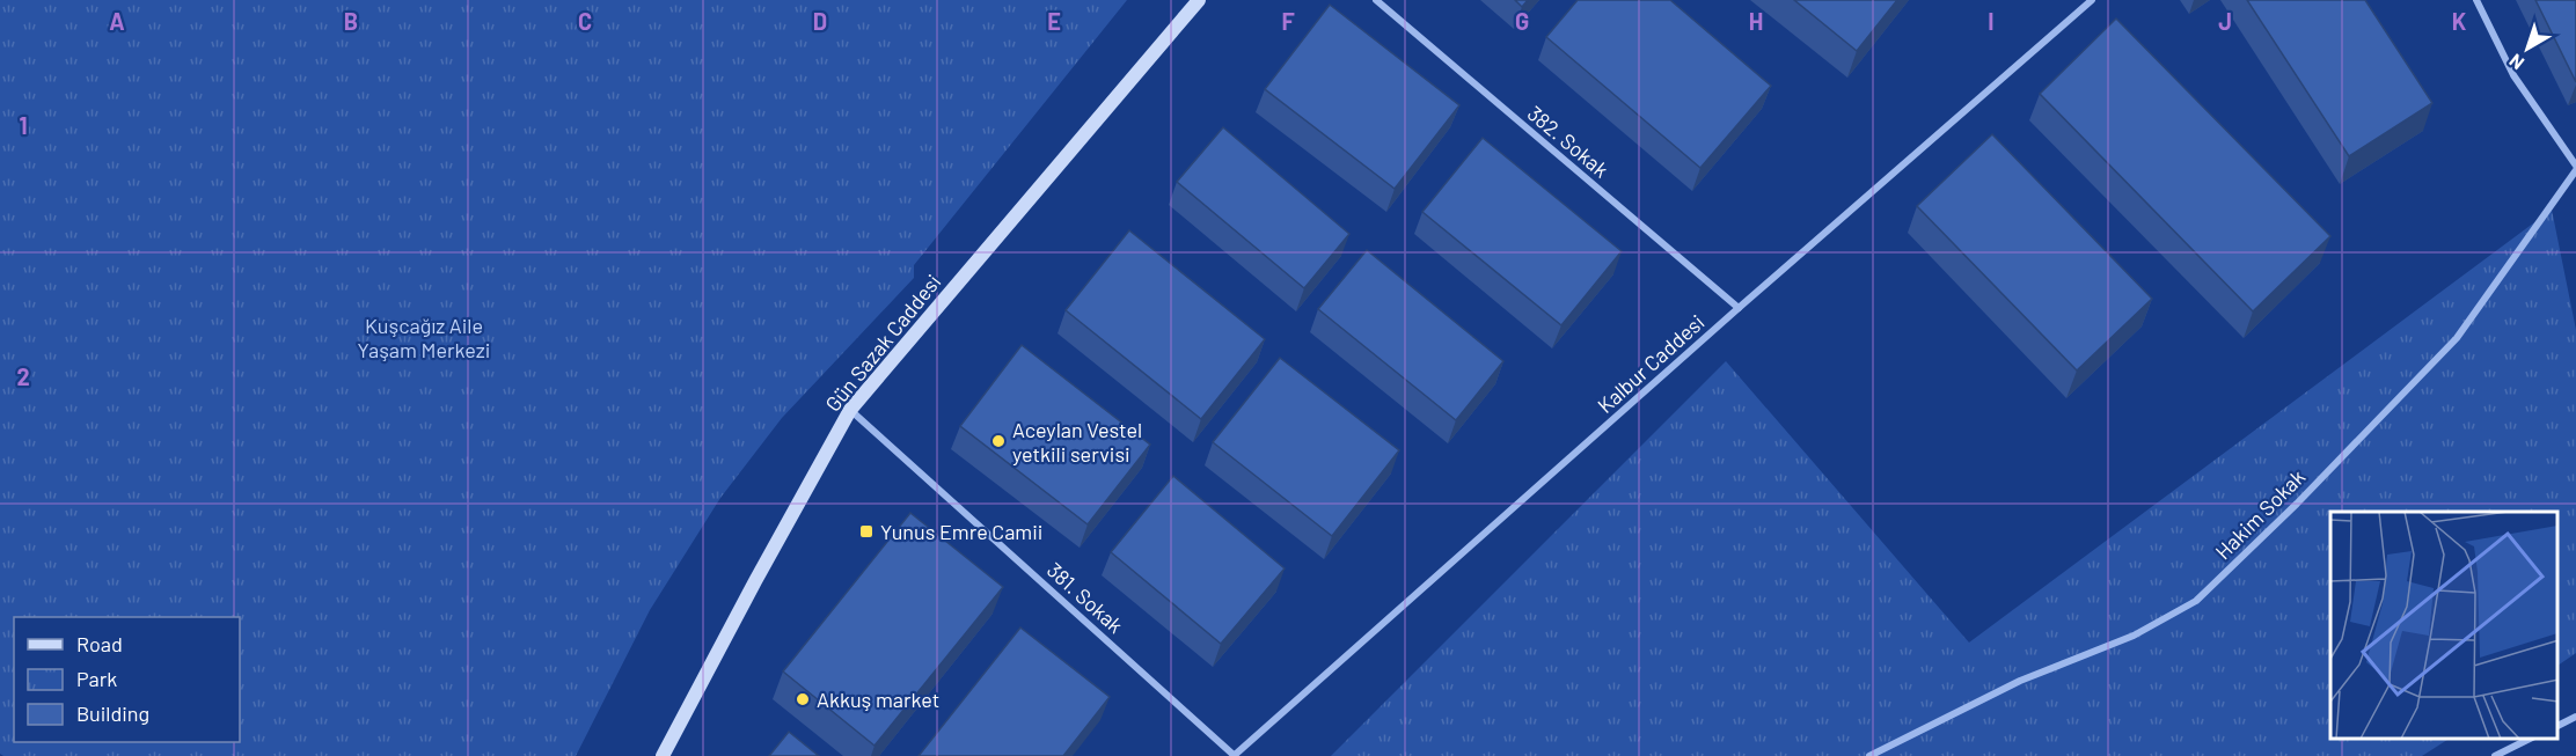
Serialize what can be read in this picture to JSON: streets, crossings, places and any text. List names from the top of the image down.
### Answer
{
  "streets": {
    "street": [
      "382. Sokak",
      "Gün Sazak Caddesi",
      "Kalbur Caddesi",
      "Hakim Sokak",
      "381. Sokak"
    ]
  },
  "crossings": [
    ["382. Sokak", "Kalbur Caddesi"],
    ["Gün Sazak Caddesi", "381. Sokak"],
    ["Kalbur Caddesi", "381. Sokak"]
  ],
  "parks": ["Kuşcağız Aile Yaşam Merkezi"],
  "places": {
    "other": ["Aceylan Vestel yetkili servisi", "Akkuş market"],
    "transit": ["Yunus Emre Camii"]
  },
  "legend": ["Road", "Park", "Building"],
  "north": "bottom left",
  "grid": {
    "columns": [
      "A",
      "B",
      "C",
      "D",
      "E",
      "F",
      "G",
      "H",
      "I",
      "J",
      "K"
    ],
    "rows": ["1", "2"]
  }
}
